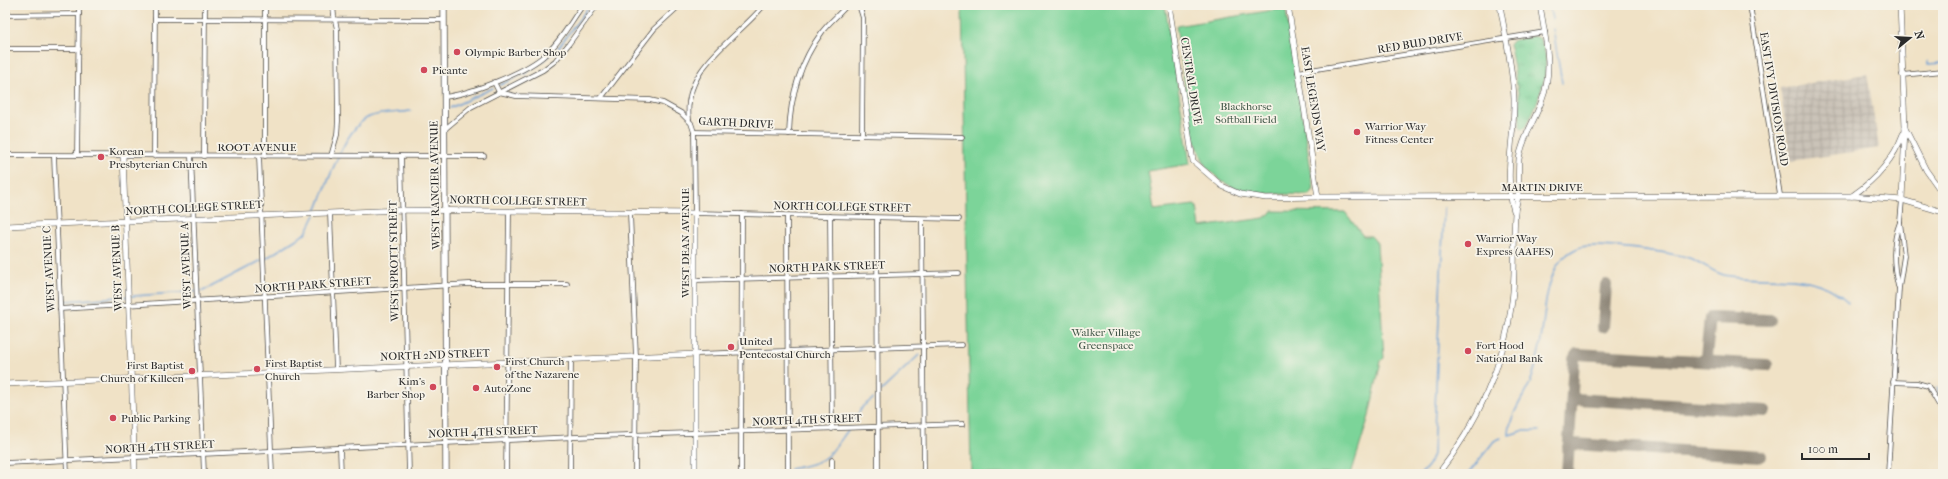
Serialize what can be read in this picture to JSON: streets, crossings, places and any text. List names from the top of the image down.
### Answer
{
  "streets": {
    "main road": ["WEST RANCIER AVENUE"],
    "street": [
      "RED BUD DRIVE",
      "CENTRAL DRIVE",
      "EAST LEGENDS WAY",
      "EAST IVY DIVISION ROAD",
      "GARTH DRIVE",
      "ROOT AVENUE",
      "MARTIN DRIVE",
      "NORTH COLLEGE STREET",
      "WEST DEAN AVENUE",
      "WEST SPROTT STREET",
      "WEST AVENUE A",
      "NORTH PARK STREET",
      "WEST AVENUE B",
      "WEST AVENUE C",
      "NORTH 2ND STREET",
      "NORTH 4TH STREET"
    ]
  },
  "crossings": [
    ["RED BUD DRIVE", "EAST LEGENDS WAY"],
    ["CENTRAL DRIVE", "MARTIN DRIVE"],
    ["EAST LEGENDS WAY", "MARTIN DRIVE"],
    ["EAST IVY DIVISION ROAD", "MARTIN DRIVE"],
    ["GARTH DRIVE", "WEST DEAN AVENUE"],
    ["ROOT AVENUE", "WEST RANCIER AVENUE"],
    ["ROOT AVENUE", "WEST SPROTT STREET"],
    ["ROOT AVENUE", "WEST AVENUE A"],
    ["ROOT AVENUE", "WEST AVENUE B"],
    ["ROOT AVENUE", "WEST AVENUE C"],
    ["WEST RANCIER AVENUE", "NORTH COLLEGE STREET"],
    ["WEST RANCIER AVENUE", "NORTH PARK STREET"],
    ["WEST RANCIER AVENUE", "NORTH 2ND STREET"],
    ["WEST RANCIER AVENUE", "NORTH 4TH STREET"],
    ["NORTH COLLEGE STREET", "WEST DEAN AVENUE"],
    ["NORTH COLLEGE STREET", "WEST SPROTT STREET"],
    ["NORTH COLLEGE STREET", "WEST AVENUE A"],
    ["NORTH COLLEGE STREET", "WEST AVENUE B"],
    ["NORTH COLLEGE STREET", "WEST AVENUE C"],
    ["WEST DEAN AVENUE", "NORTH PARK STREET"],
    ["WEST DEAN AVENUE", "NORTH 2ND STREET"],
    ["WEST DEAN AVENUE", "NORTH 4TH STREET"],
    ["WEST SPROTT STREET", "NORTH PARK STREET"],
    ["WEST SPROTT STREET", "NORTH 2ND STREET"],
    ["WEST SPROTT STREET", "NORTH 4TH STREET"],
    ["WEST AVENUE A", "NORTH PARK STREET"],
    ["WEST AVENUE A", "NORTH 2ND STREET"],
    ["WEST AVENUE A", "NORTH 4TH STREET"],
    ["NORTH PARK STREET", "WEST AVENUE B"],
    ["NORTH PARK STREET", "WEST AVENUE C"],
    ["WEST AVENUE B", "NORTH 2ND STREET"],
    ["WEST AVENUE B", "NORTH 4TH STREET"],
    ["WEST AVENUE C", "NORTH 2ND STREET"],
    ["WEST AVENUE C", "NORTH 4TH STREET"]
  ],
  "parks": ["Blackhorse Softball Field", "Walker Village Greenspace"],
  "places": [
    "Olympic Barber Shop",
    "Picante",
    "Warrior Way Fitness Center",
    "Korean Presbyterian Church",
    "Warrior Way Express (AAFES)",
    "United Pentecostal Church",
    "Fort Hood National Bank",
    "First Church of the Nazarene",
    "First Baptist Church",
    "First Baptist Church of Killeen",
    "Kim's Barber Shop",
    "AutoZone",
    "Public Parking"
  ],
  "scale_bar": "100 m",
  "north": "right"
}
